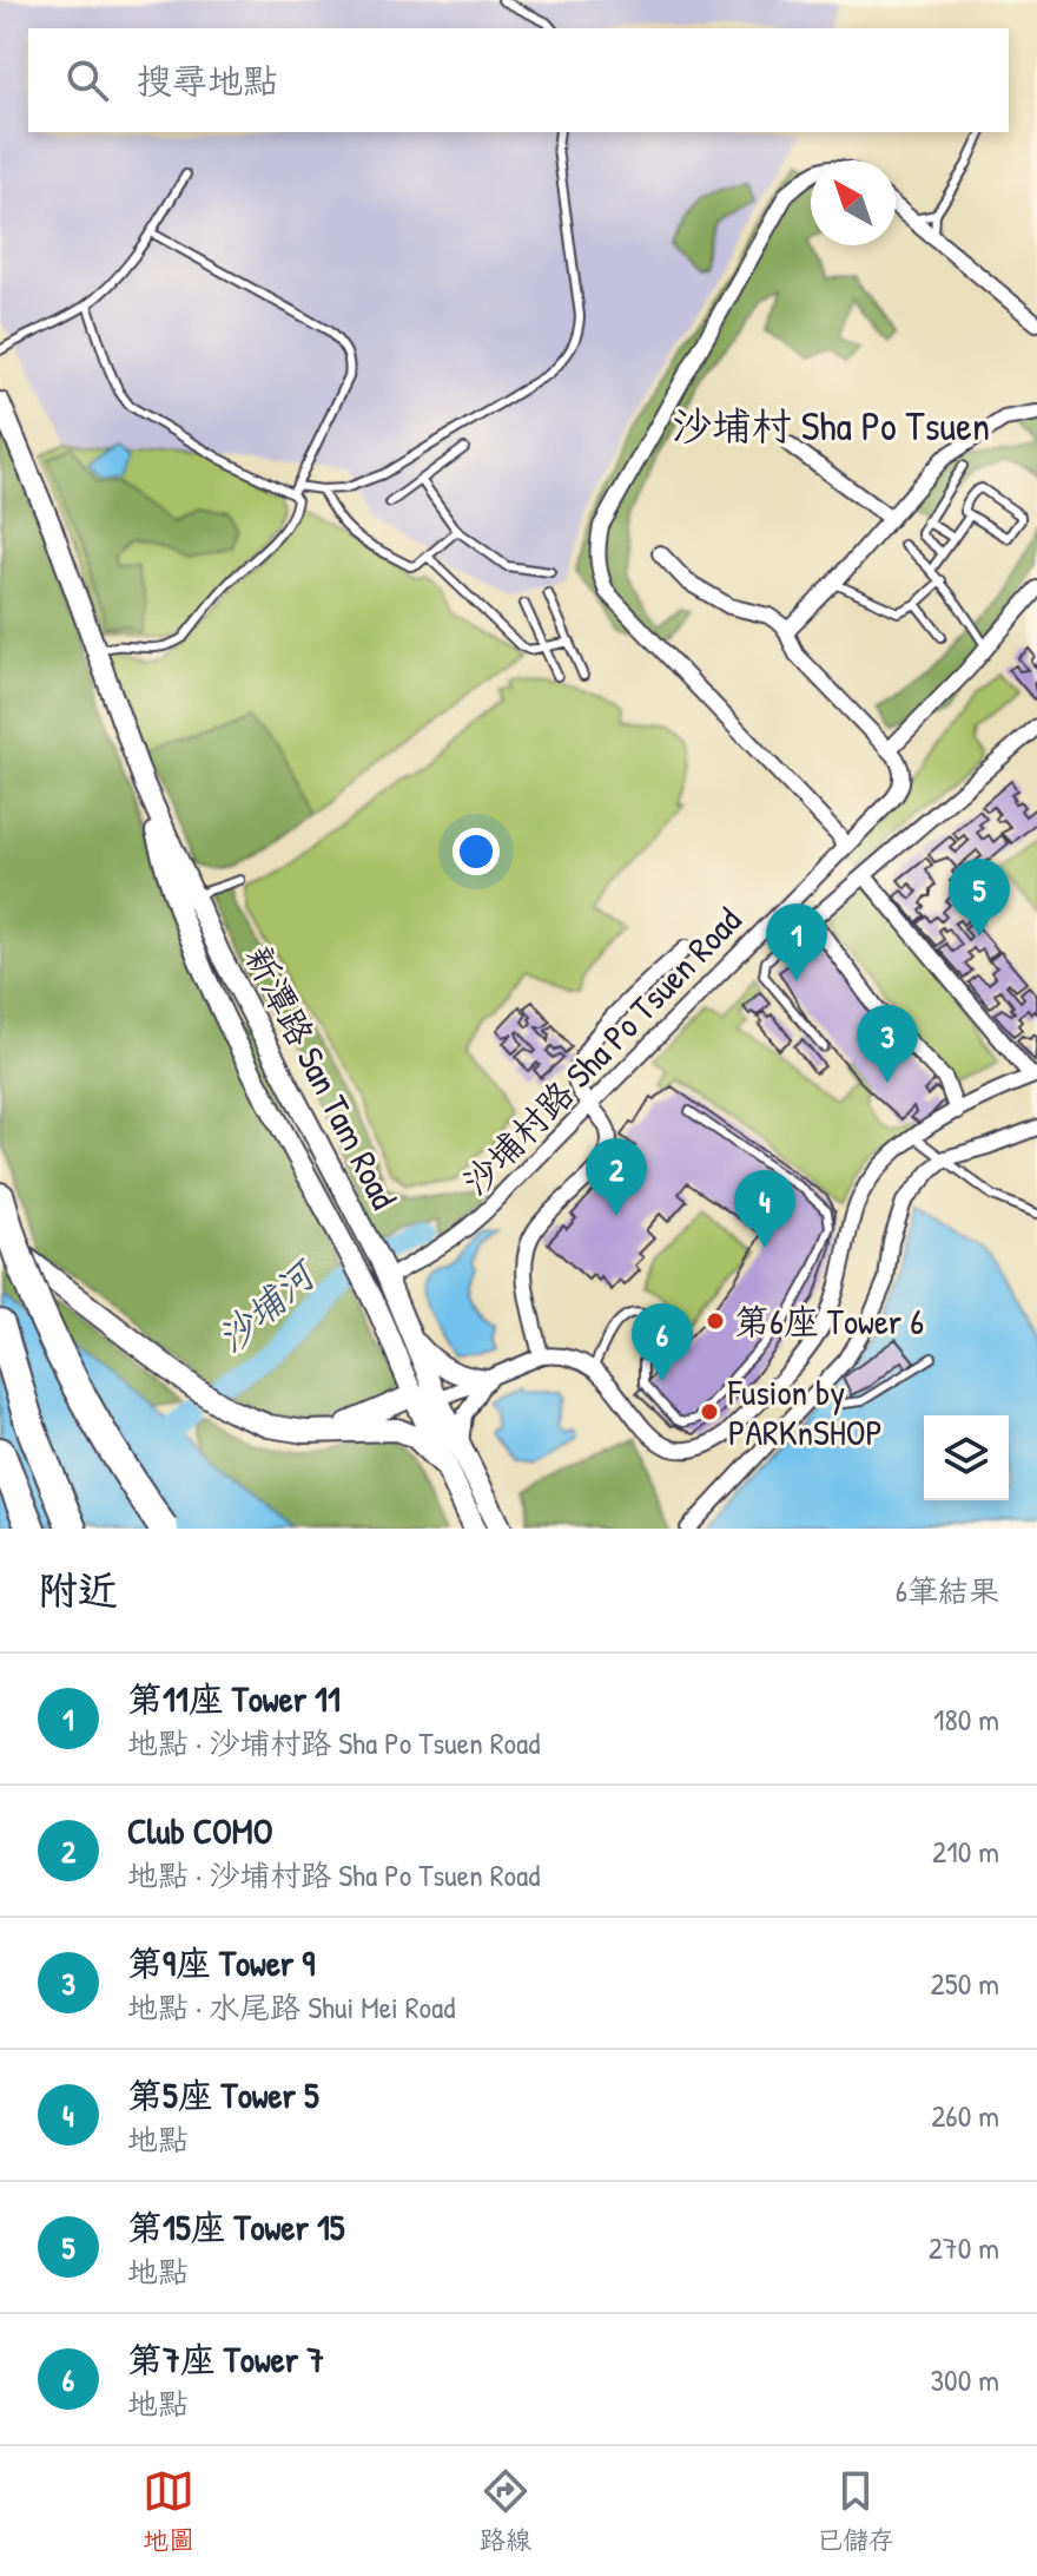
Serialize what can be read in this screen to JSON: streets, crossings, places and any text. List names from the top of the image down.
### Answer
{
  "streets": {
    "street": ["沙埔村路 Sha Po Tsuen Road", "新潭路 San Tam Road"]
  },
  "crossings": [
    ["沙埔村路 Sha Po Tsuen Road", "新潭路 San Tam Road"]
  ],
  "districts": ["沙埔村 Sha Po Tsuen"],
  "water": ["沙埔河"],
  "places": ["第6座 Tower 6", "Fusion by PARKnSHOP"],
  "north": "top left",
  "page": {
    "search": "搜尋地點",
    "pins": [
      "5",
      "1",
      "3",
      "2",
      "4",
      "6"
    ],
    "heading": ["附近", "6筆結果"],
    "list": [
      {
        "mark": "1",
        "name": "第11座 Tower 11",
        "note": "地點 · 沙埔村路 Sha Po Tsuen Road",
        "value": "180 m"
      },
      {
        "mark": "2",
        "name": "Club COMO",
        "note": "地點 · 沙埔村路 Sha Po Tsuen Road",
        "value": "210 m"
      },
      {
        "mark": "3",
        "name": "第9座 Tower 9",
        "note": "地點 · 水尾路 Shui Mei Road",
        "value": "250 m"
      },
      {
        "mark": "4",
        "name": "第5座 Tower 5",
        "note": "地點",
        "value": "260 m"
      },
      {
        "mark": "5",
        "name": "第15座 Tower 15",
        "note": "地點",
        "value": "270 m"
      },
      {
        "mark": "6",
        "name": "第7座 Tower 7",
        "note": "地點",
        "value": "300 m"
      }
    ],
    "nav": ["地圖", "路線", "已儲存"]
  }
}
